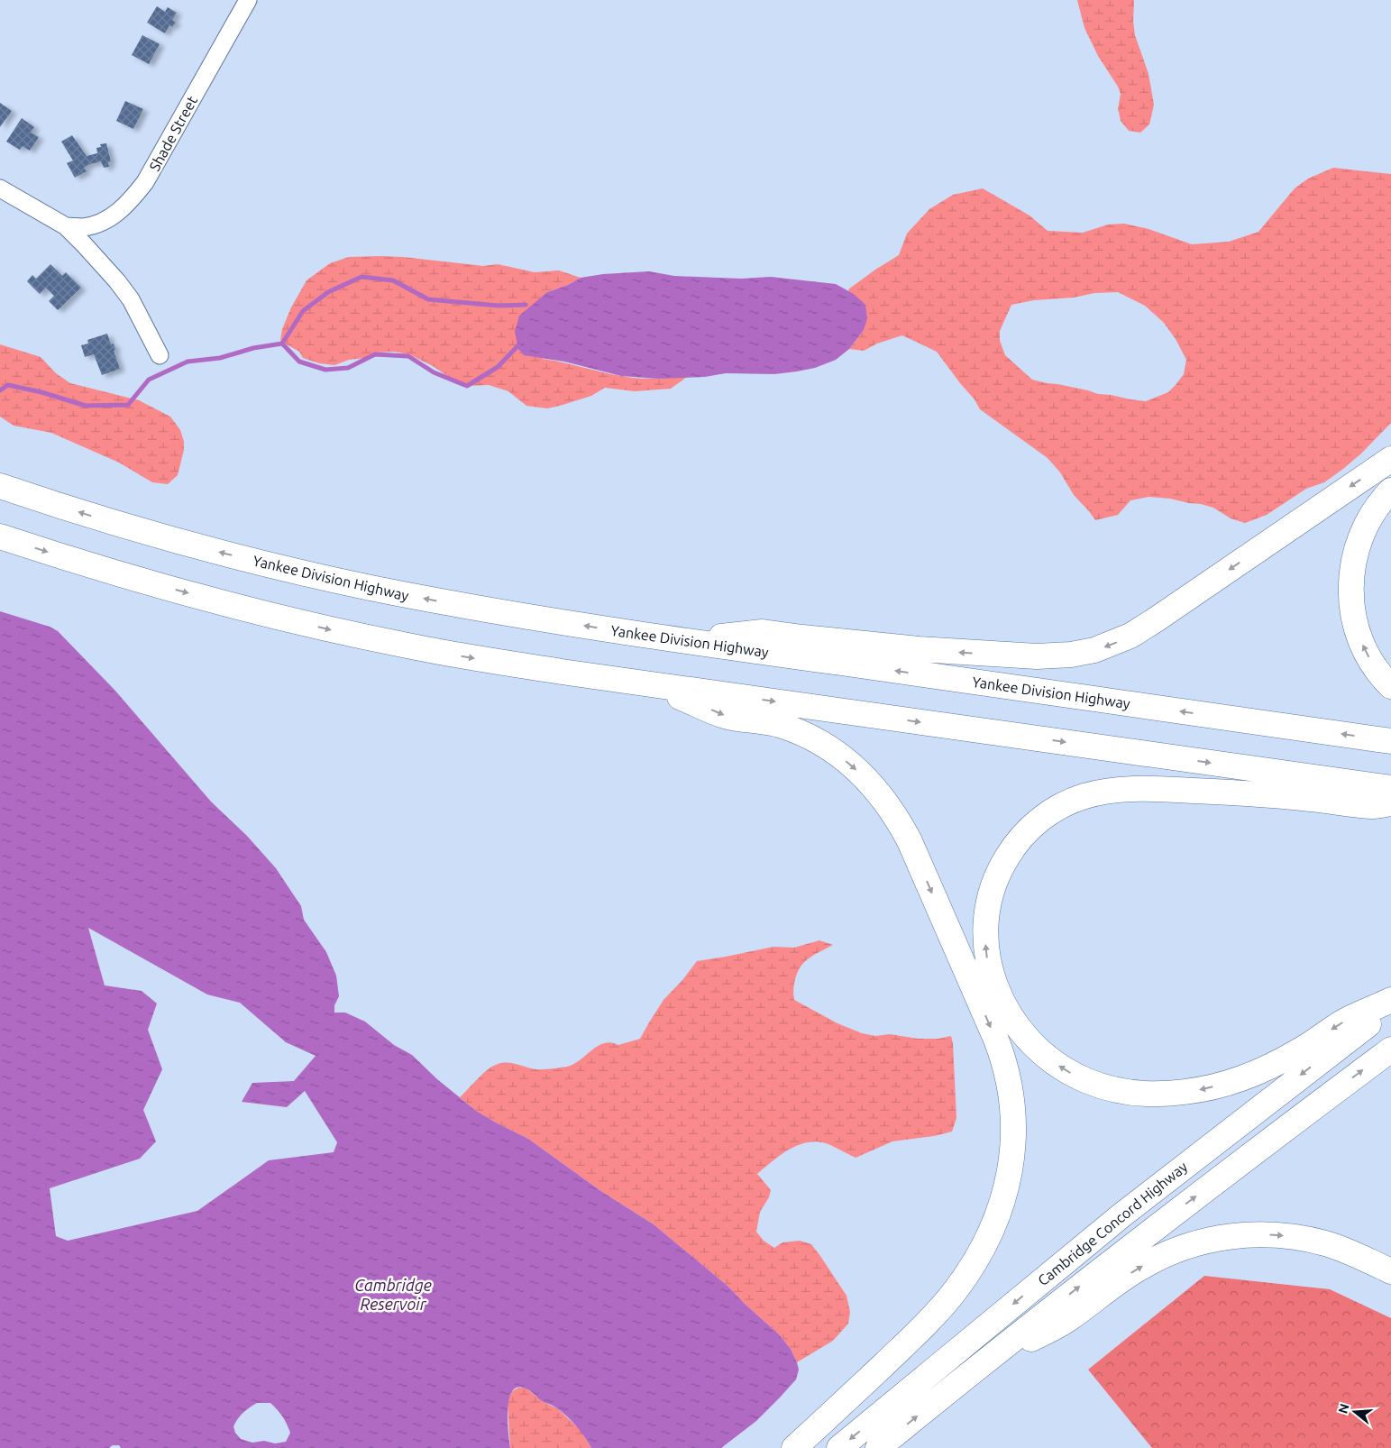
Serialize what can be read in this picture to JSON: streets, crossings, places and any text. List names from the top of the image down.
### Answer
{
  "streets": {
    "highway": ["Yankee Division Highway", "Cambridge Concord Highway"],
    "street": ["Shade Street"]
  },
  "water": ["Cambridge Reservoir"],
  "north": "left"
}
